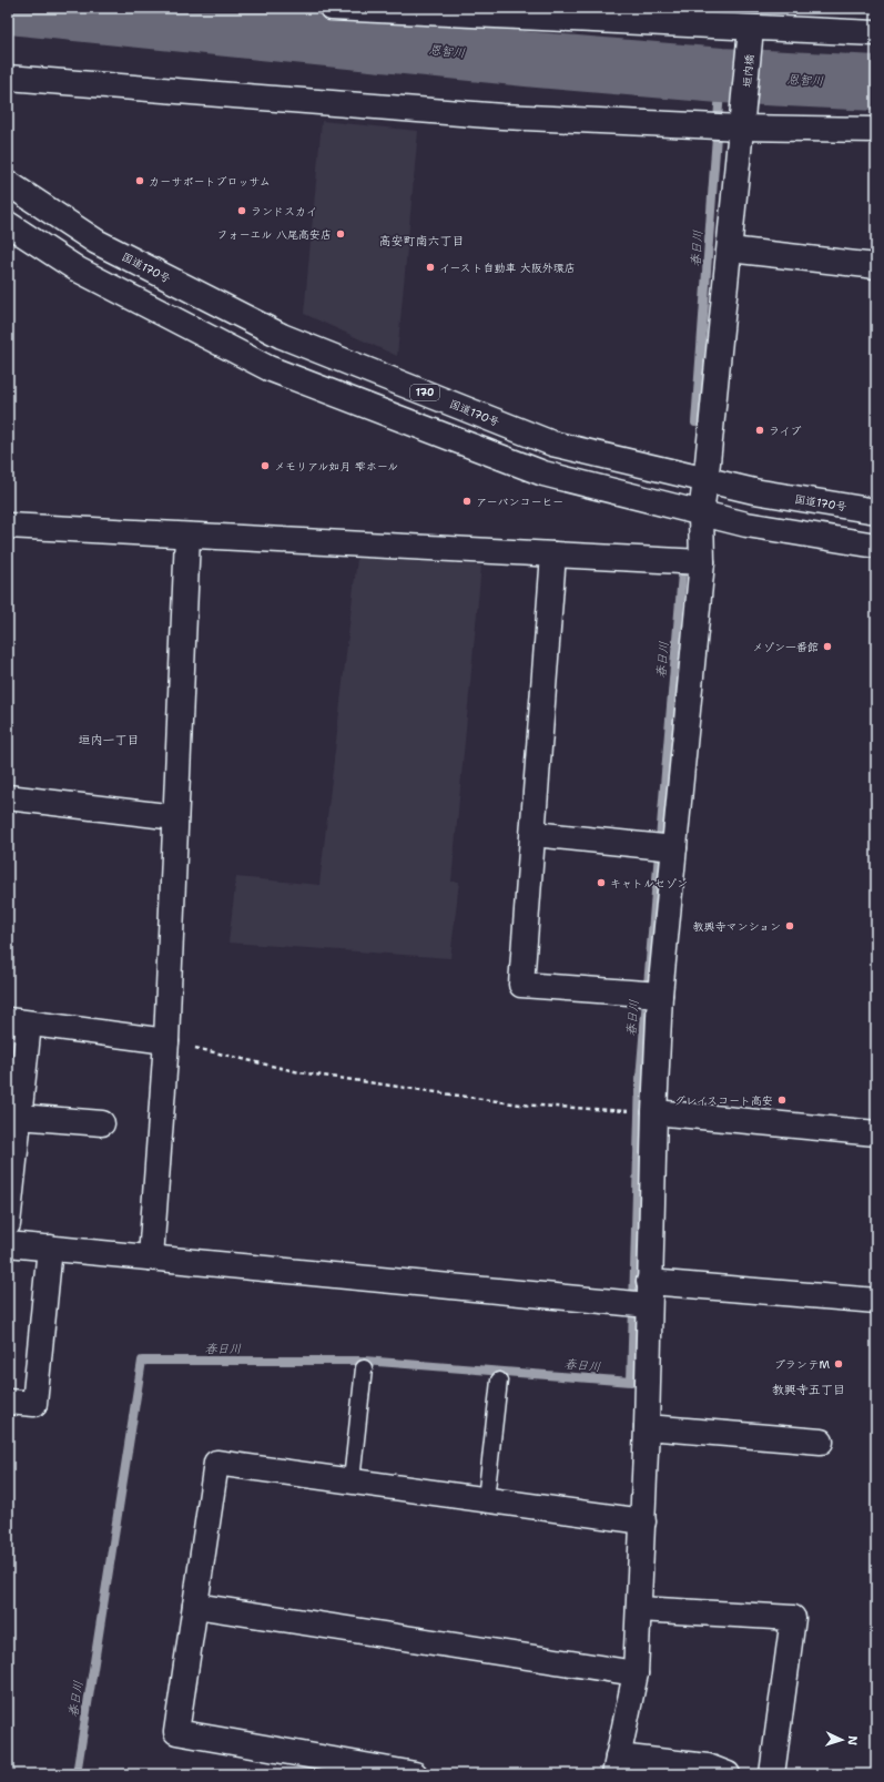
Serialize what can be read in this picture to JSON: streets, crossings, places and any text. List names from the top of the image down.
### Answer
{
  "streets": {
    "main road": ["垣内橋", "国道170号", "170"]
  },
  "crossings": [
    ["垣内橋", "国道170号"]
  ],
  "districts": ["高安町南六丁目", "垣内一丁目", "教興寺五丁目"],
  "water": ["恩智川", "春日川"],
  "places": [
    "カーサポートブロッサム",
    "ランドスカイ",
    "フォーエル 八尾高安店",
    "イースト自動車 大阪外環店",
    "ライブ",
    "メモリアル如月 雫ホール",
    "アーバンコーヒー",
    "メゾン一番館",
    "キャトルセゾン",
    "教興寺マンション",
    "グレイスコート高安",
    "プランテM"
  ],
  "north": "right"
}
